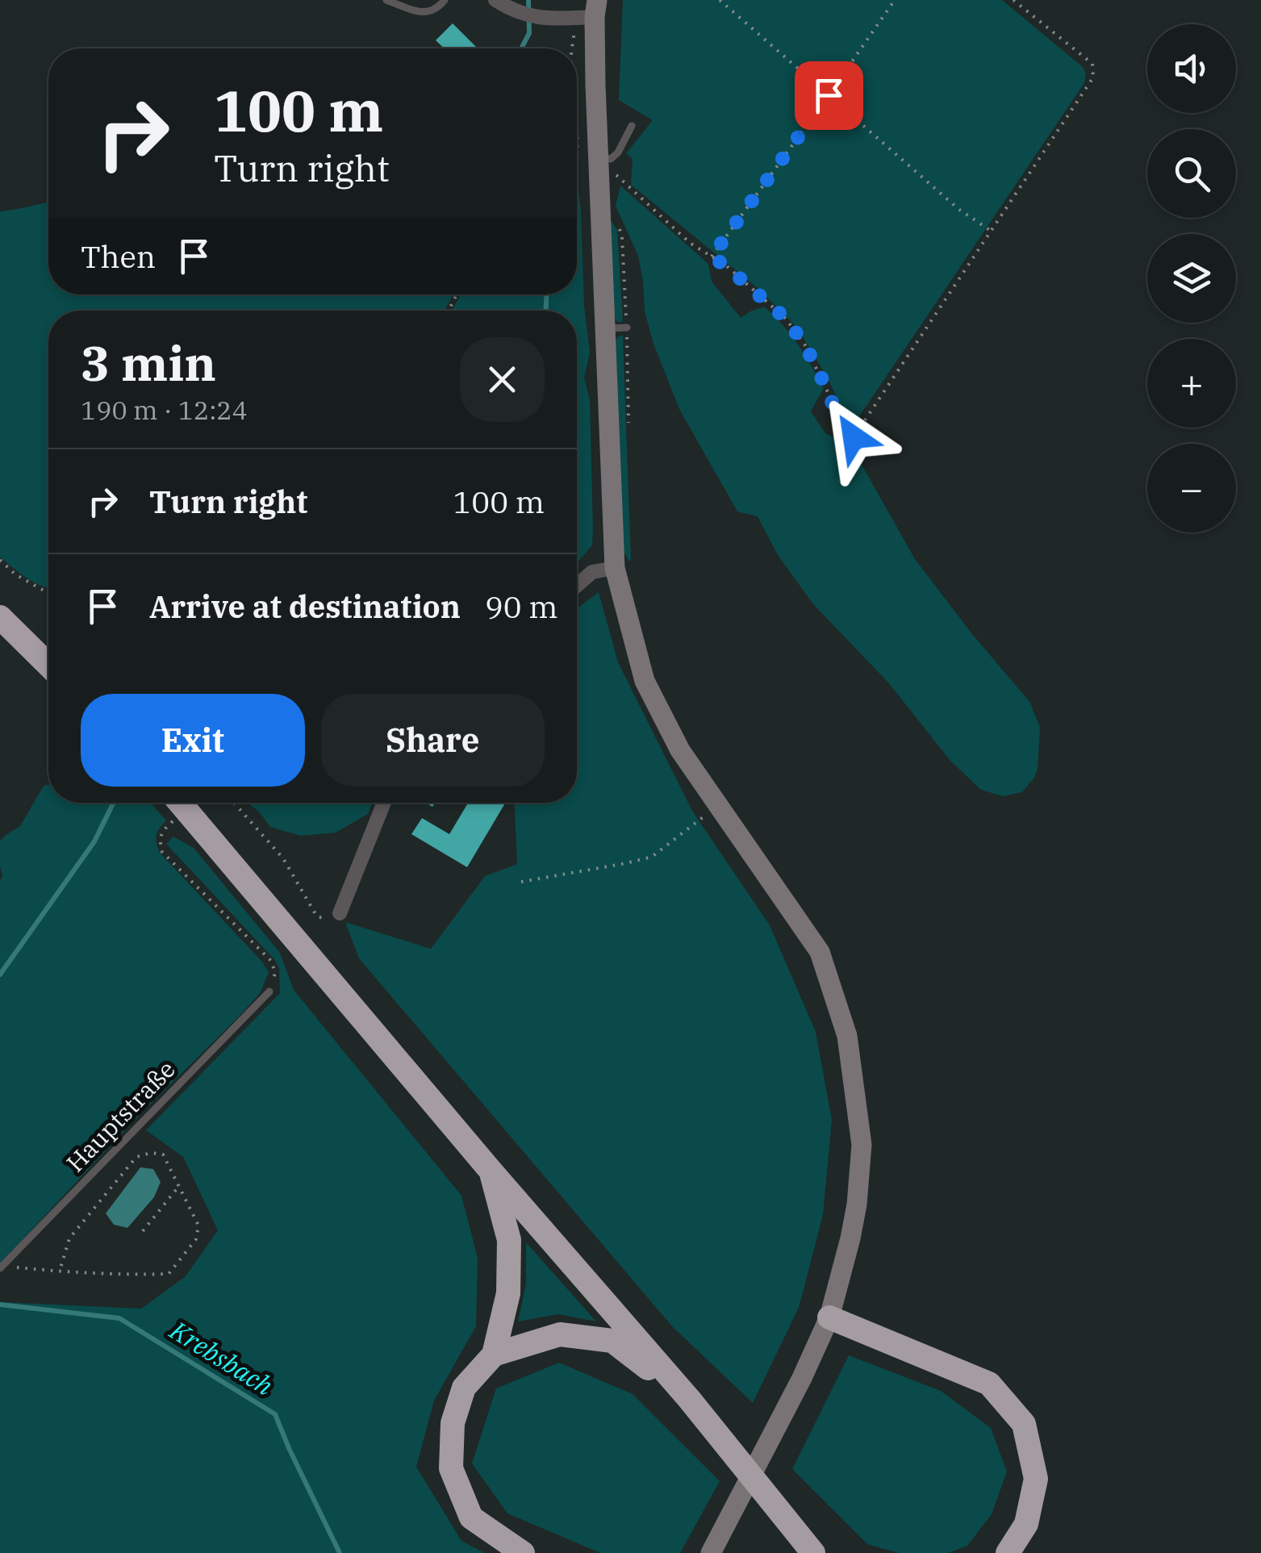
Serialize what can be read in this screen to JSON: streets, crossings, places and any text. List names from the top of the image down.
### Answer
{
  "streets": {
    "lane": ["Hauptstraße"]
  },
  "water": ["Krebsbach"],
  "page": {
    "map_buttons": ["+", "−"],
    "turn": ["100 m", "Turn right"],
    "then": "Then",
    "heading": ["3 min", "190 m · 12:24"],
    "list": [
      {
        "name": "Turn right",
        "value": "100 m"
      },
      {
        "name": "Arrive at destination",
        "value": "90 m"
      }
    ],
    "buttons": ["Exit", "Share"]
  }
}
